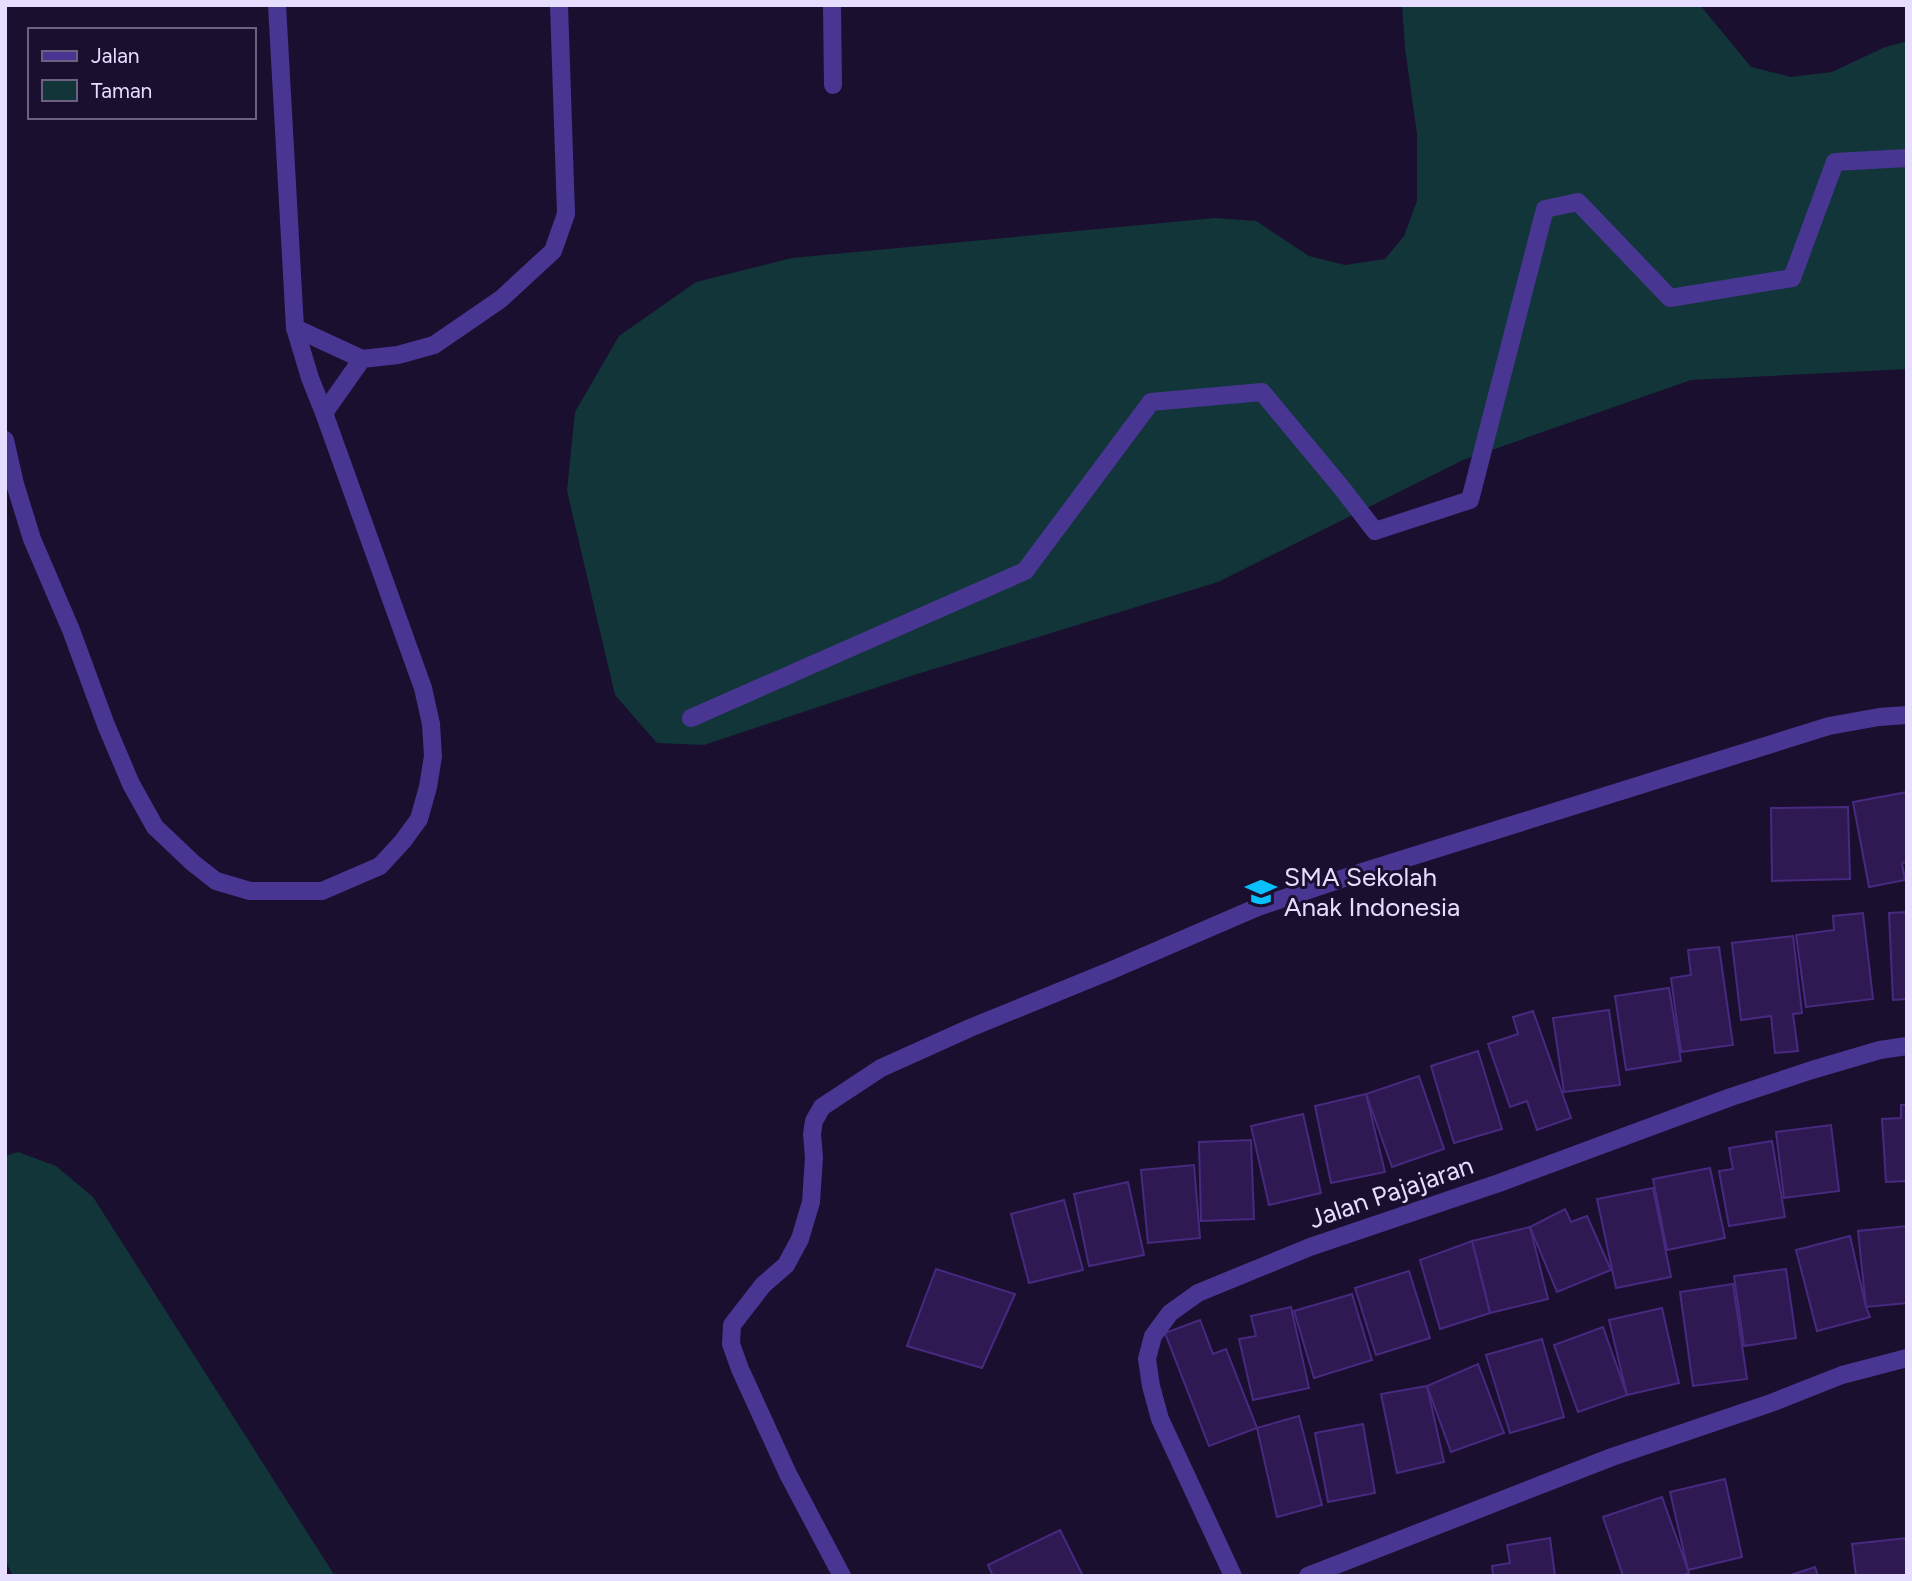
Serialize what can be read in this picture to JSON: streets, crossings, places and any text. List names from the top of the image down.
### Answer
{
  "streets": {
    "street": ["Jalan Pajajaran"]
  },
  "places": {
    "school or university": ["SMA Sekolah Anak Indonesia"]
  },
  "legend": ["Jalan", "Taman"]
}
